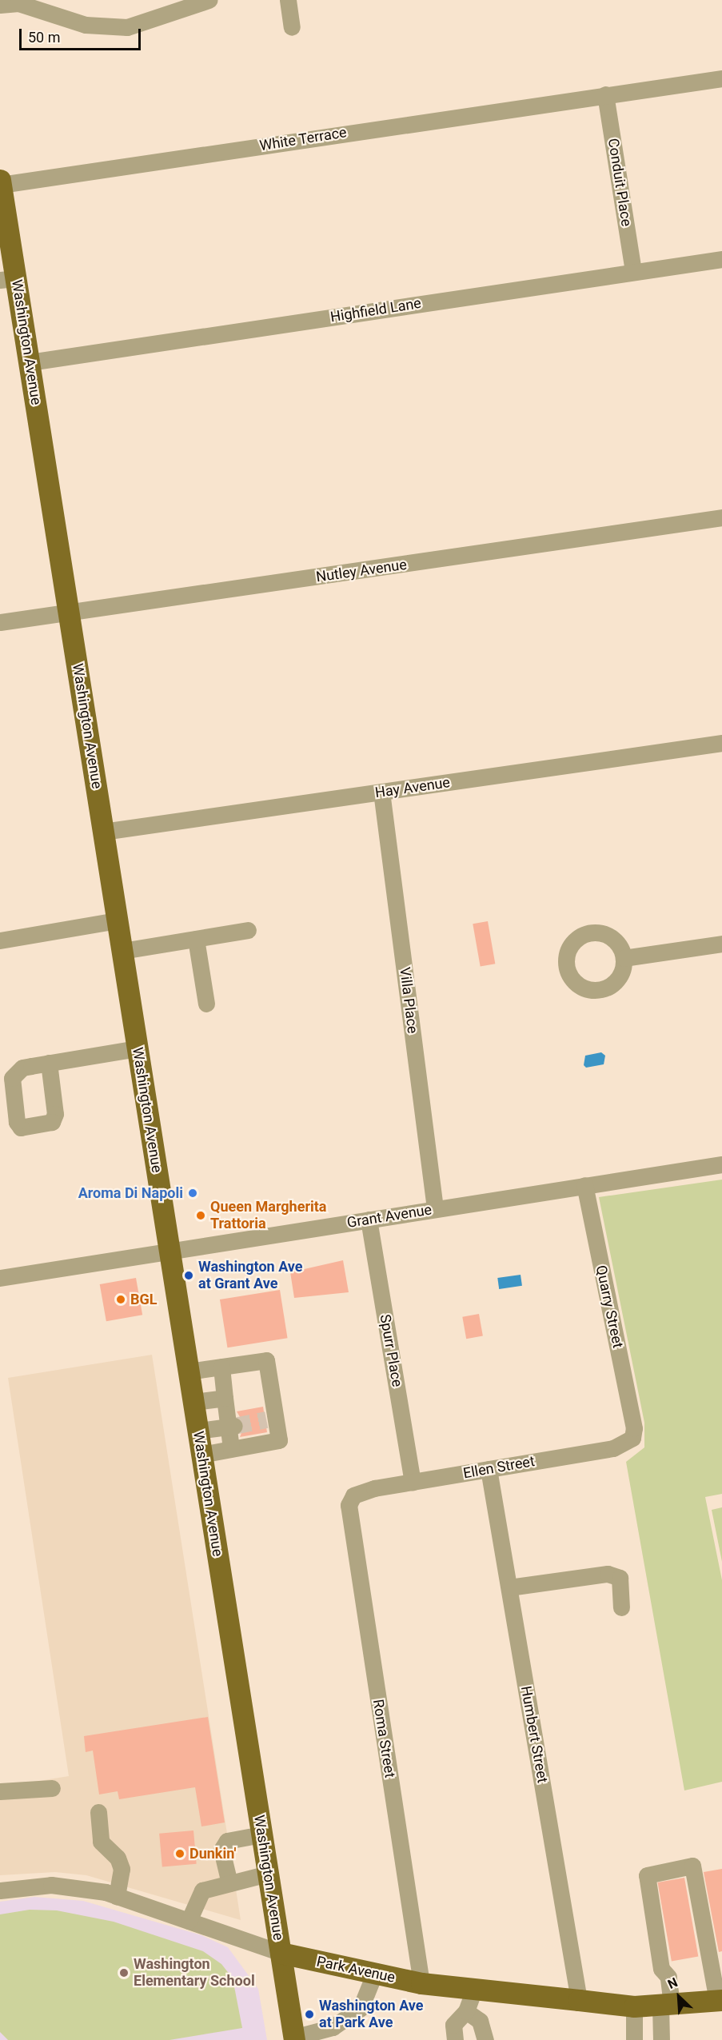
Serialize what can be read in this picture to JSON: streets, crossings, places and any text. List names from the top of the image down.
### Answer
{
  "streets": {
    "main road": ["Washington Avenue", "Park Avenue"],
    "street": [
      "White Terrace",
      "Conduit Place",
      "Highfield Lane",
      "Nutley Avenue",
      "Hay Avenue",
      "Villa Place",
      "Grant Avenue",
      "Quarry Street",
      "Spurr Place",
      "Ellen Street",
      "Humbert Street",
      "Roma Street"
    ]
  },
  "crossings": [
    ["White Terrace", "Conduit Place"],
    ["White Terrace", "Washington Avenue"],
    ["Conduit Place", "Highfield Lane"],
    ["Highfield Lane", "Washington Avenue"],
    ["Washington Avenue", "Nutley Avenue"],
    ["Washington Avenue", "Hay Avenue"],
    ["Washington Avenue", "Grant Avenue"],
    ["Washington Avenue", "Park Avenue"],
    ["Hay Avenue", "Villa Place"],
    ["Villa Place", "Grant Avenue"],
    ["Grant Avenue", "Quarry Street"],
    ["Grant Avenue", "Spurr Place"],
    ["Quarry Street", "Ellen Street"],
    ["Spurr Place", "Ellen Street"],
    ["Ellen Street", "Humbert Street"],
    ["Ellen Street", "Roma Street"],
    ["Humbert Street", "Park Avenue"],
    ["Roma Street", "Park Avenue"]
  ],
  "places": [
    "Aroma Di Napoli",
    "Queen Margherita Trattoria",
    "Washington Ave at Grant Ave",
    "BGL",
    "Dunkin'",
    "Washington Elementary School",
    "Washington Ave at Park Ave"
  ],
  "scale_bar": "50 m",
  "north": "top left"
}
